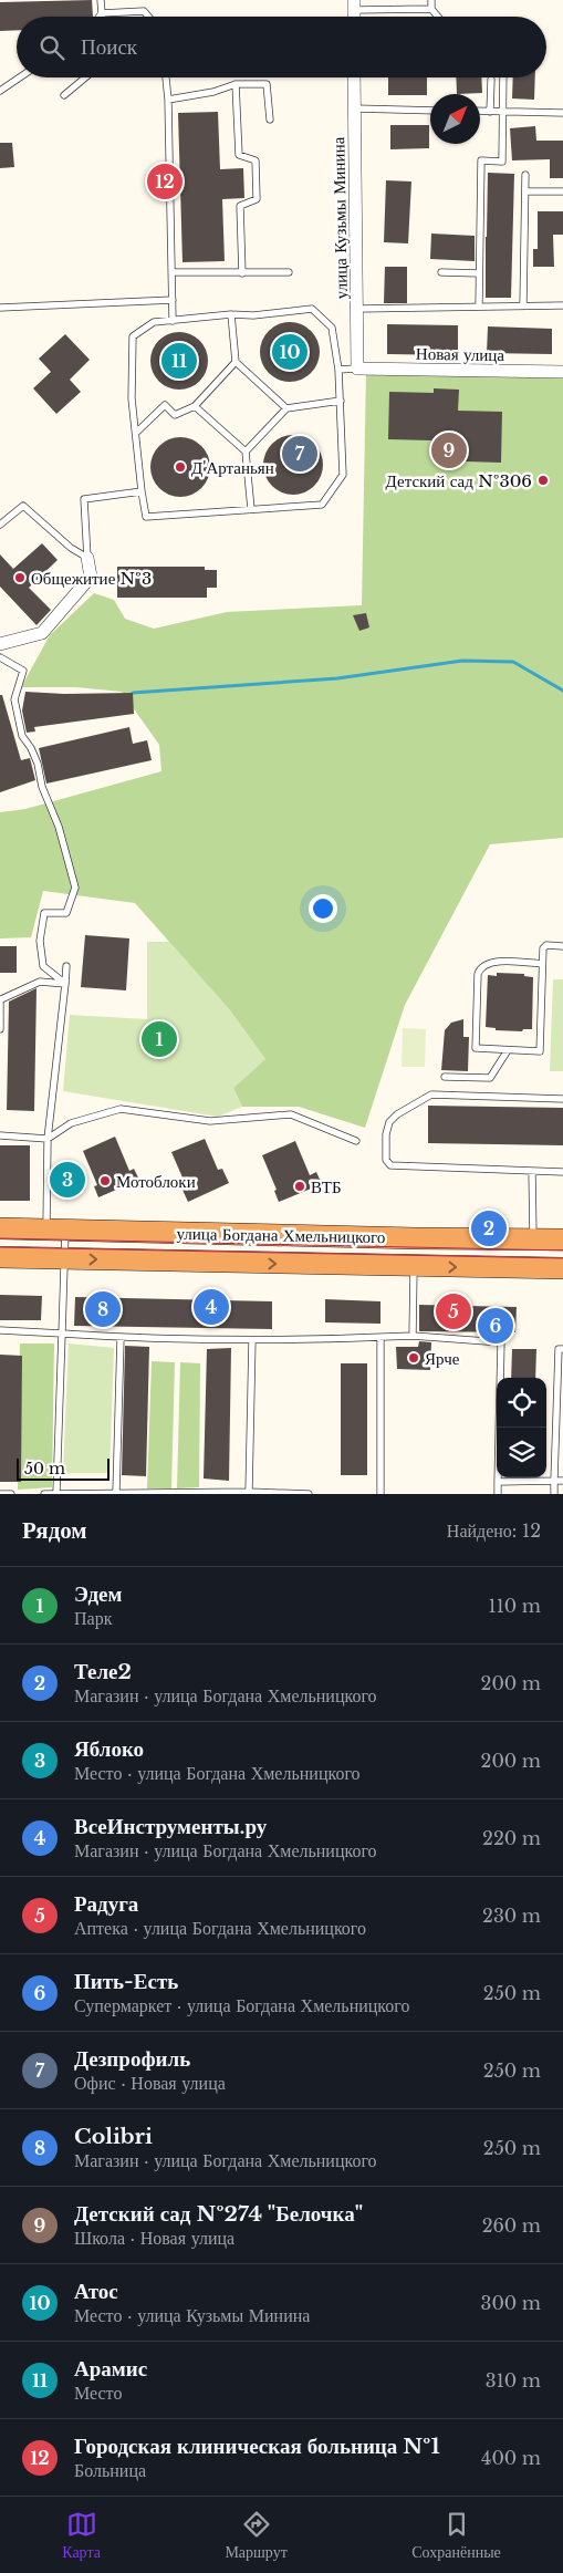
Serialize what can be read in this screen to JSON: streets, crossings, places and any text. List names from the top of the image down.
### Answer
{
  "streets": {
    "highway": ["улица Богдана Хмельницкого"],
    "street": ["улица Кузьмы Минина", "Новая улица"]
  },
  "crossings": [
    ["улица Кузьмы Минина", "Новая улица"]
  ],
  "places": [
    "Д'Артаньян",
    "Детский сад №306",
    "Общежитие №3",
    "Мотоблоки",
    "ВТБ",
    "Ярче"
  ],
  "scale_bar": "50 m",
  "north": "top right",
  "page": {
    "search": "Поиск",
    "pins": [
      "12",
      "10",
      "11",
      "9",
      "7",
      "1",
      "3",
      "2",
      "4",
      "8",
      "5",
      "6"
    ],
    "scale": "50 m",
    "heading": ["Рядом", "Найдено: 12"],
    "list": [
      {
        "mark": "1",
        "name": "Эдем",
        "note": "Парк",
        "value": "110 m"
      },
      {
        "mark": "2",
        "name": "Теле2",
        "note": "Магазин · улица Богдана Хмельницкого",
        "value": "200 m"
      },
      {
        "mark": "3",
        "name": "Яблоко",
        "note": "Место · улица Богдана Хмельницкого",
        "value": "200 m"
      },
      {
        "mark": "4",
        "name": "ВсеИнструменты.ру",
        "note": "Магазин · улица Богдана Хмельницкого",
        "value": "220 m"
      },
      {
        "mark": "5",
        "name": "Радуга",
        "note": "Аптека · улица Богдана Хмельницкого",
        "value": "230 m"
      },
      {
        "mark": "6",
        "name": "Пить-Есть",
        "note": "Супермаркет · улица Богдана Хмельницкого",
        "value": "250 m"
      },
      {
        "mark": "7",
        "name": "Дезпрофиль",
        "note": "Офис · Новая улица",
        "value": "250 m"
      },
      {
        "mark": "8",
        "name": "Colibri",
        "note": "Магазин · улица Богдана Хмельницкого",
        "value": "250 m"
      },
      {
        "mark": "9",
        "name": "Детский сад №274 \"Белочка\"",
        "note": "Школа · Новая улица",
        "value": "260 m"
      },
      {
        "mark": "10",
        "name": "Атос",
        "note": "Место · улица Кузьмы Минина",
        "value": "300 m"
      },
      {
        "mark": "11",
        "name": "Арамис",
        "note": "Место",
        "value": "310 m"
      },
      {
        "mark": "12",
        "name": "Городская клиническая больница №1",
        "note": "Больница",
        "value": "400 m"
      }
    ],
    "nav": ["Карта", "Маршрут", "Сохранённые"]
  }
}
